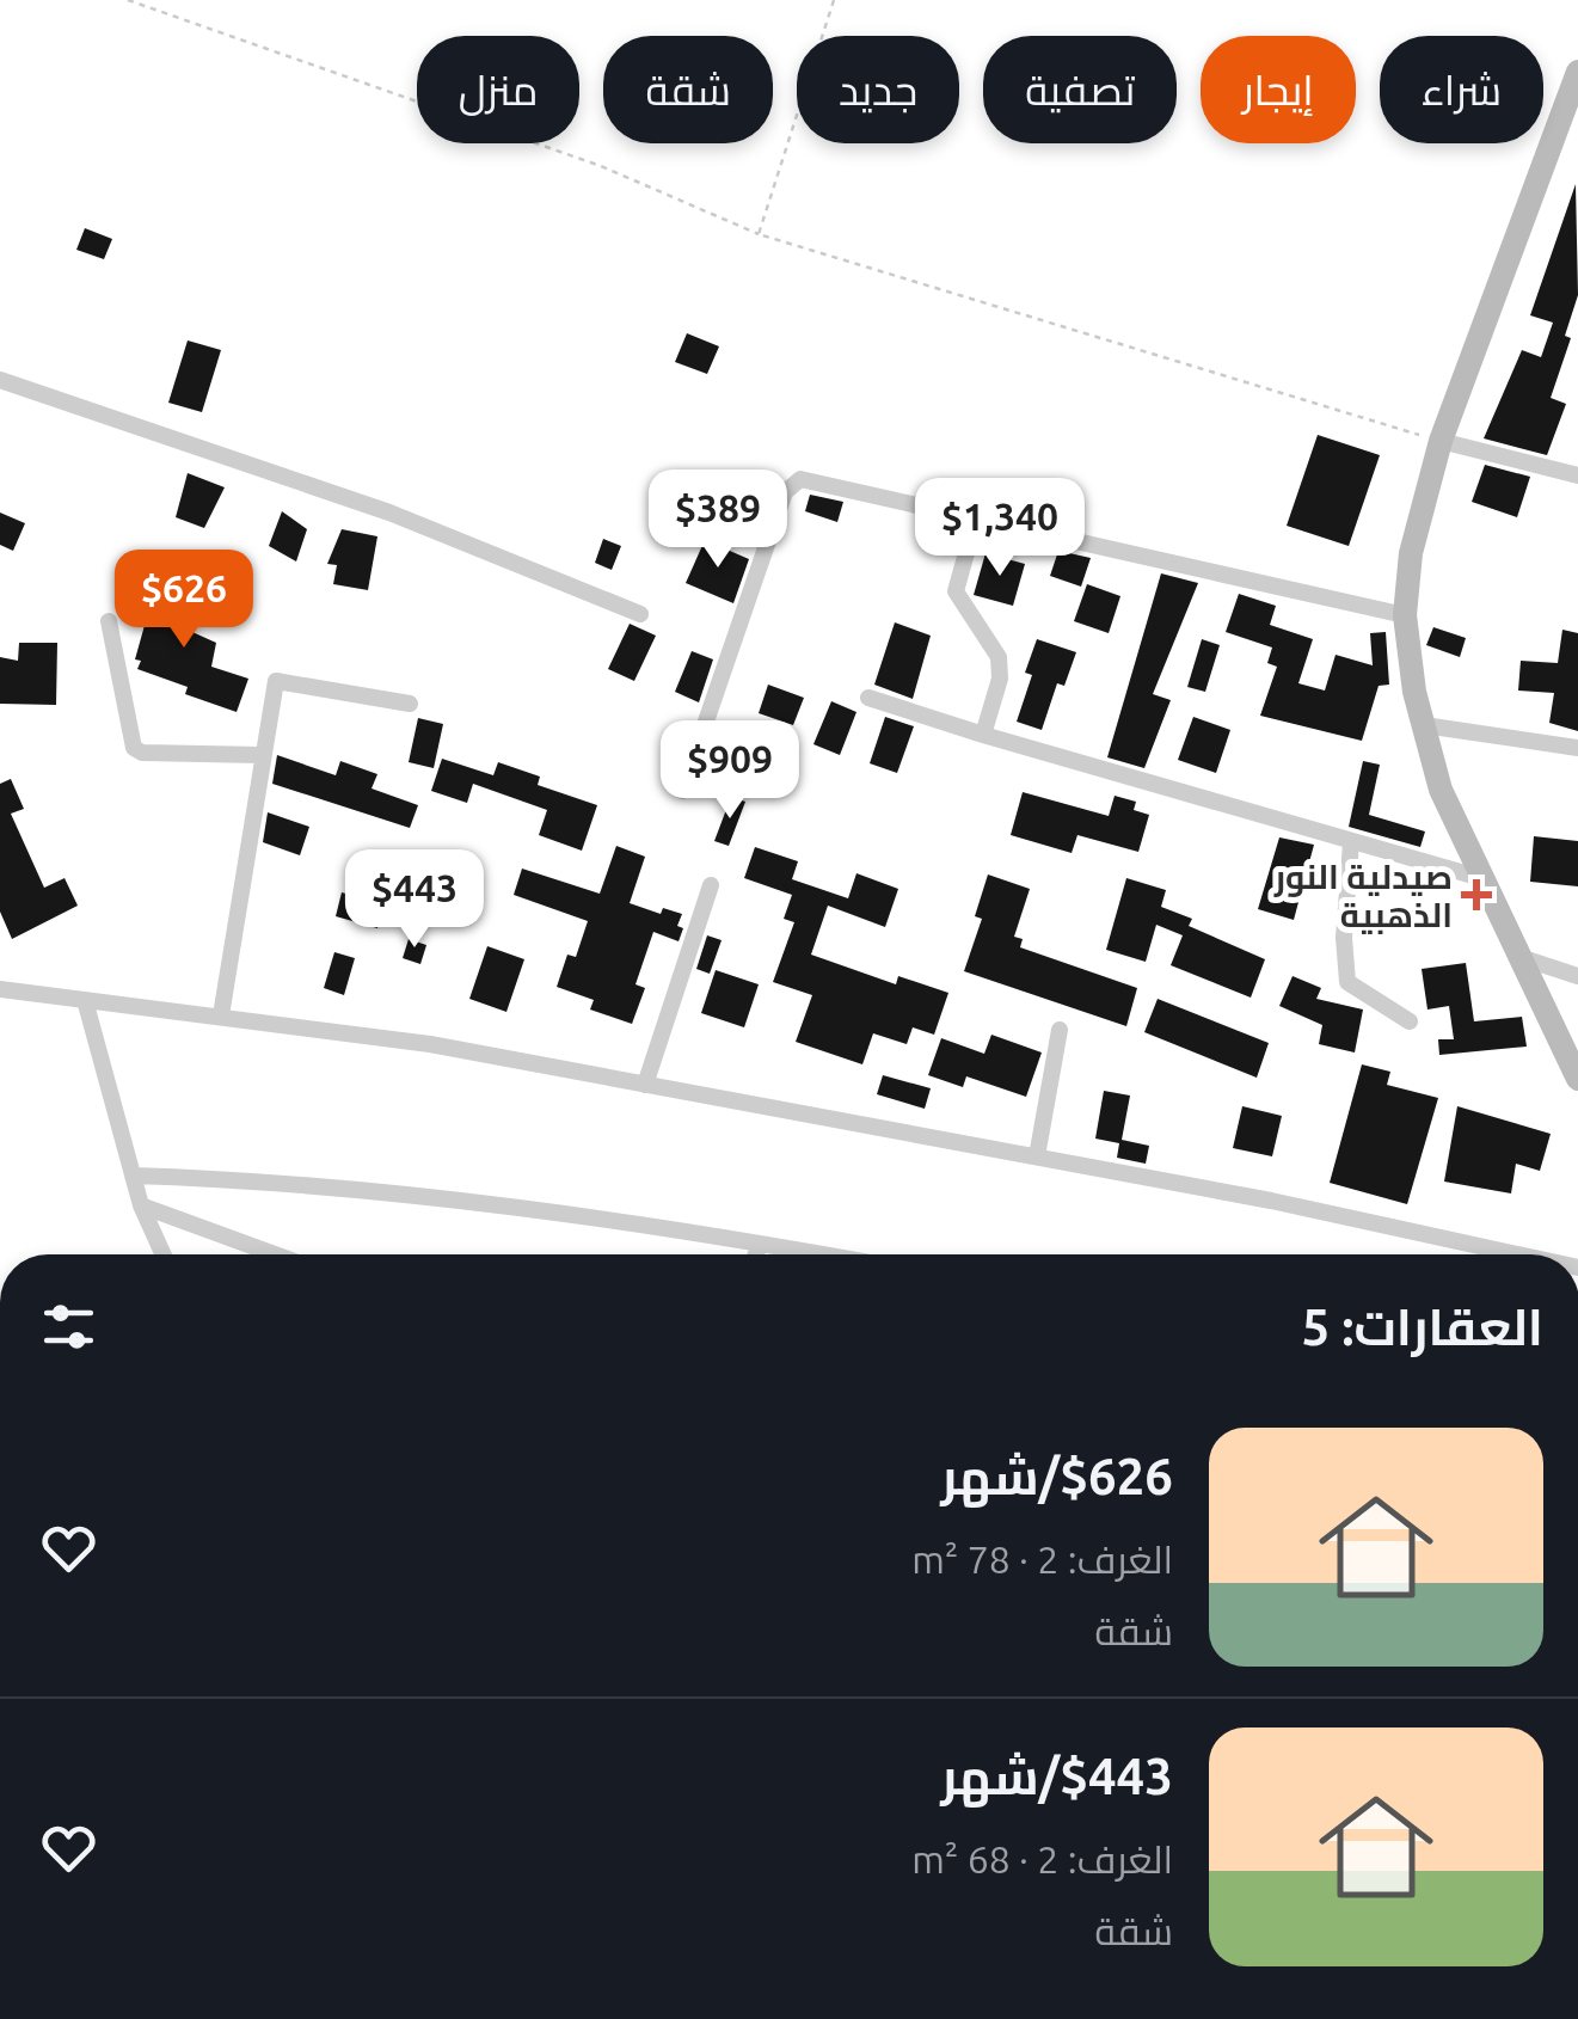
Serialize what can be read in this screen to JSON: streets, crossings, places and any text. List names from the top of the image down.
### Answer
{
  "places": {
    "health": ["صيدلية النور الذهبية"]
  },
  "page": {
    "chip": [
      "شراء",
      "إيجار",
      "تصفية",
      "جديد",
      "شقة",
      "منزل"
    ],
    "price": [
      "$389",
      "$1,340",
      "$626",
      "$909",
      "$443"
    ],
    "heading": "العقارات: 5",
    "list": [
      {
        "name": "$626/شهر",
        "note": "الغرف: 2 · 78 m² · شقة"
      },
      {
        "name": "$443/شهر",
        "note": "الغرف: 2 · 68 m² · شقة"
      }
    ]
  }
}
